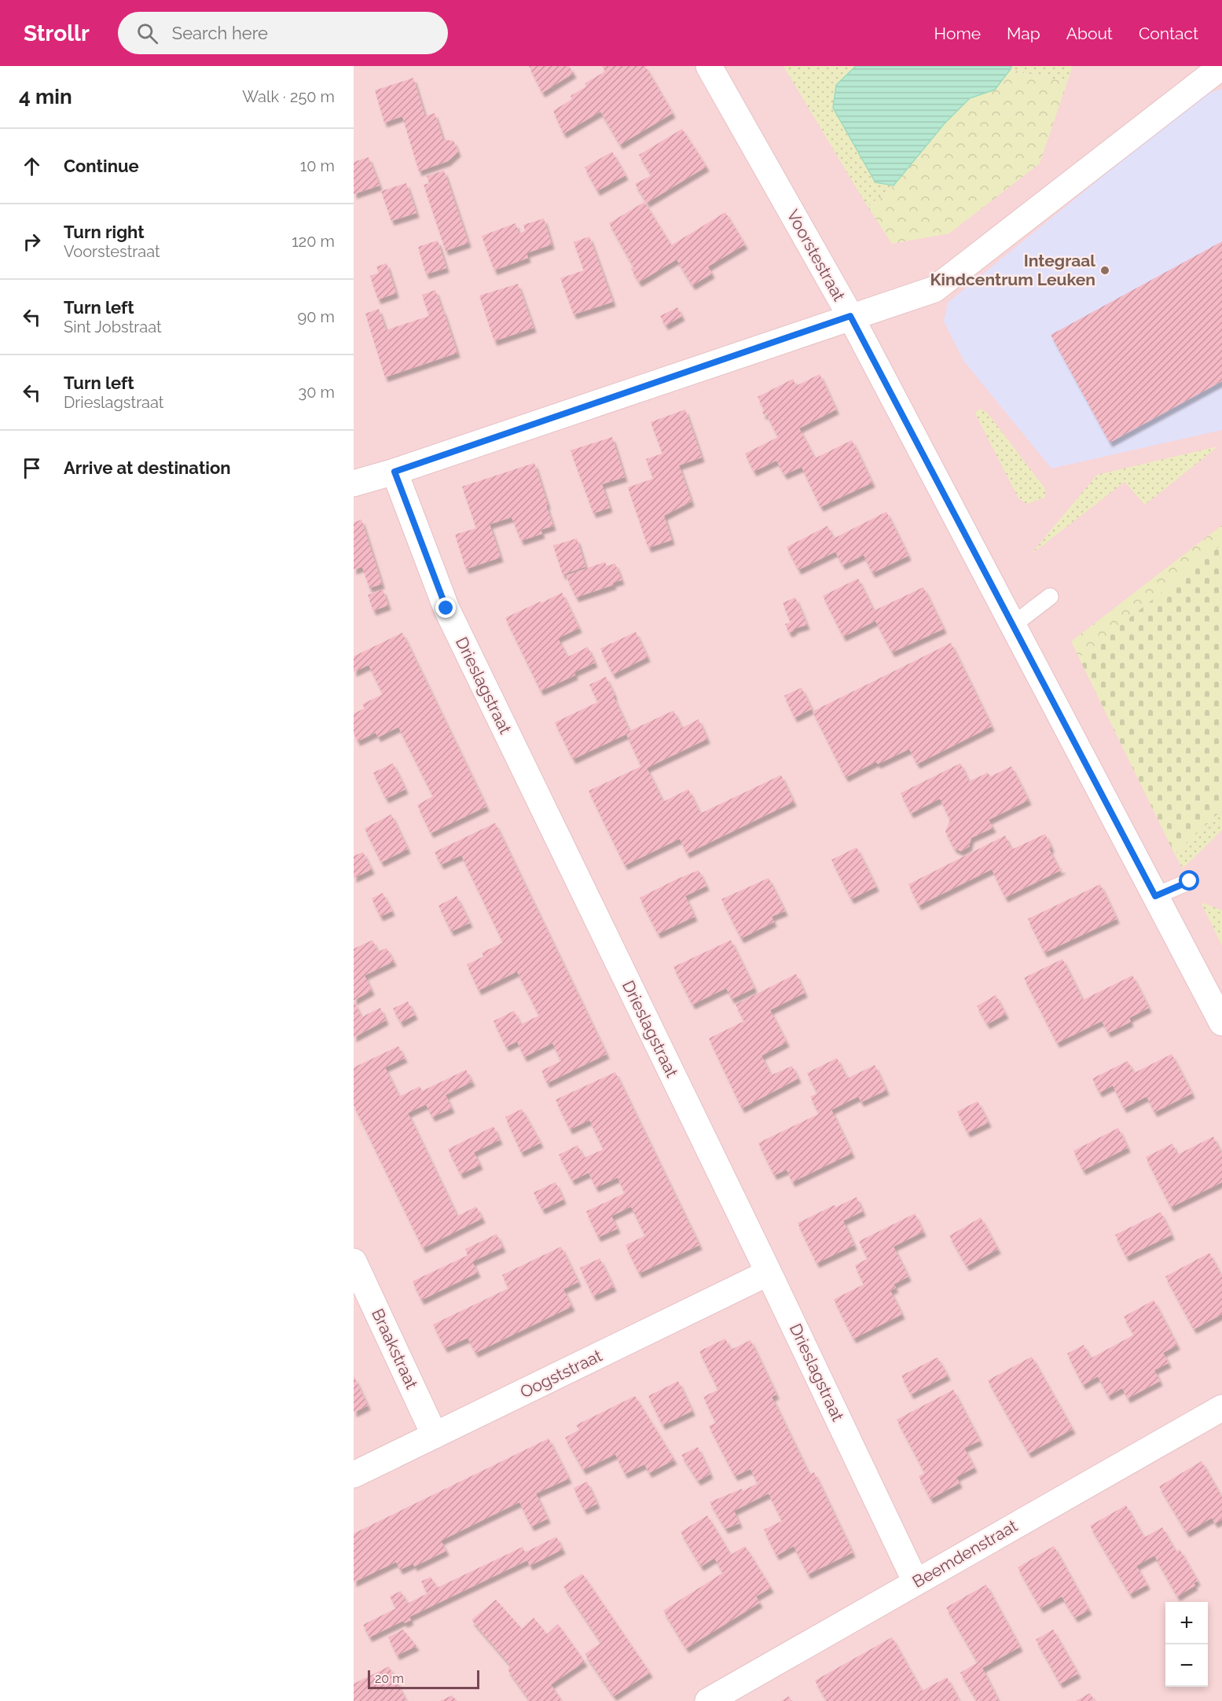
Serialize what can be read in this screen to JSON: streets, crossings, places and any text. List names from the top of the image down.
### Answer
{
  "streets": {
    "street": [
      "Voorstestraat",
      "Drieslagstraat",
      "Braakstraat",
      "Oogststraat",
      "Beemdenstraat"
    ]
  },
  "crossings": [
    ["Drieslagstraat", "Oogststraat"],
    ["Drieslagstraat", "Beemdenstraat"],
    ["Braakstraat", "Oogststraat"]
  ],
  "places": ["Integraal Kindcentrum Leuken"],
  "scale_bar": "20 m",
  "page": {
    "header": "Strollr",
    "search": "Search here",
    "nav": [
      "Home",
      "Map",
      "About",
      "Contact"
    ],
    "heading": ["4 min", "Walk · 250 m"],
    "list": [
      ["Continue", "10 m"],
      ["Turn right", "Voorstestraat", "120 m"],
      ["Turn left", "Sint Jobstraat", "90 m"],
      ["Turn left", "Drieslagstraat", "30 m"],
      "Arrive at destination"
    ],
    "map_buttons": ["+", "−"],
    "scale": "20 m"
  }
}
